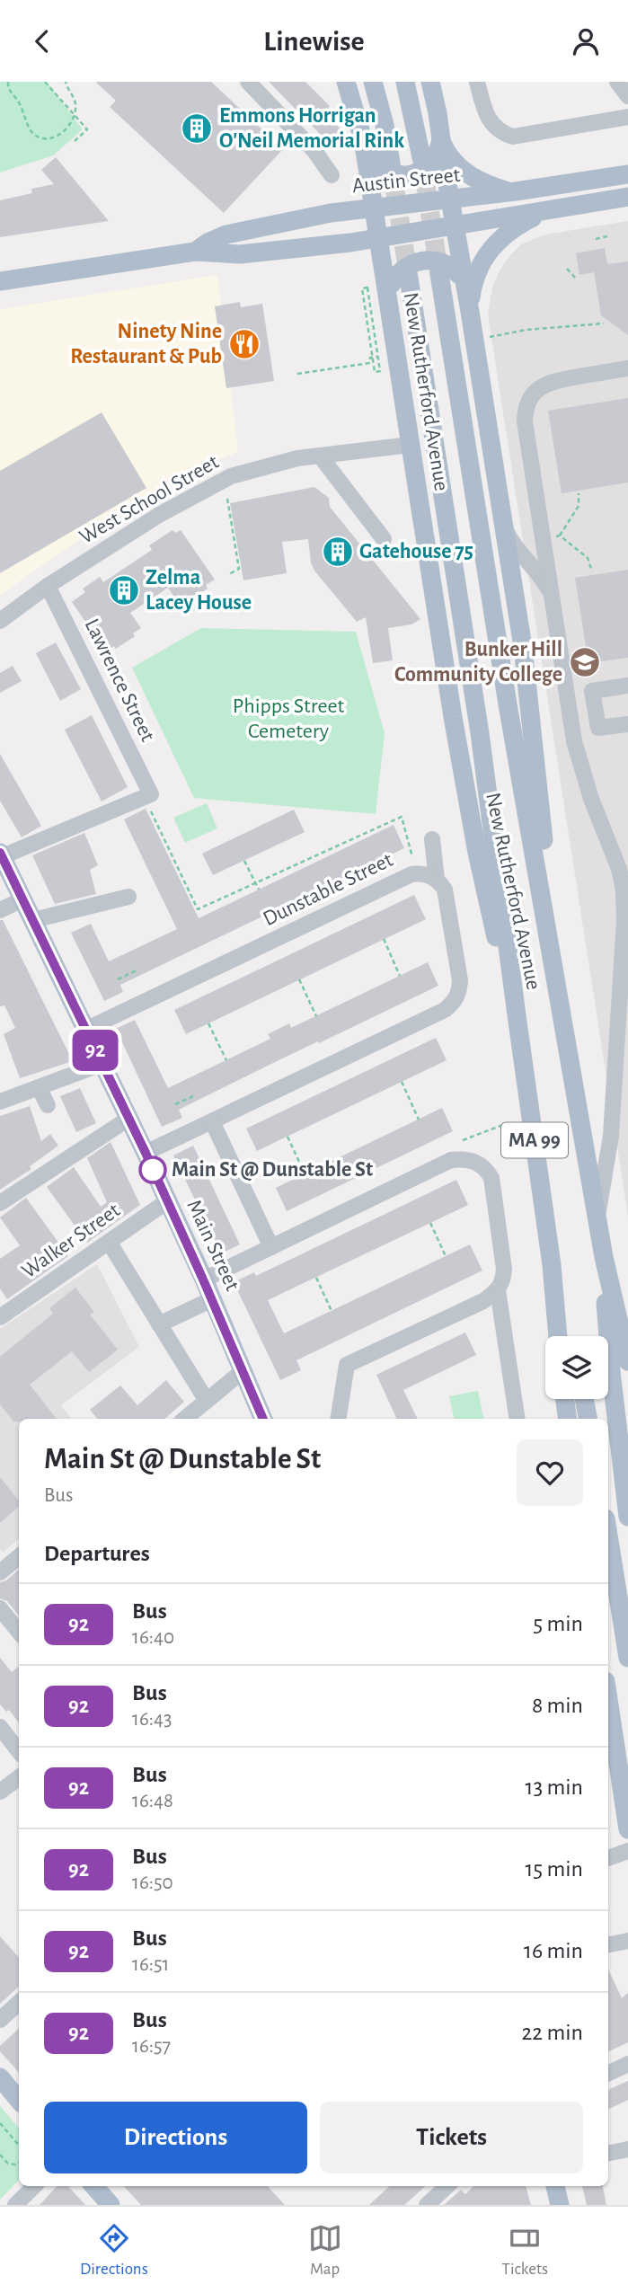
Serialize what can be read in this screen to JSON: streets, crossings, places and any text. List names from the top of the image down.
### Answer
{
  "streets": {
    "main road": [
      "Austin Street",
      "New Rutherford Avenue",
      "MA 99",
      "Main Street"
    ],
    "street": [
      "West School Street",
      "Lawrence Street",
      "Dunstable Street",
      "Walker Street"
    ]
  },
  "crossings": [
    ["Austin Street", "New Rutherford Avenue"],
    ["New Rutherford Avenue", "West School Street"],
    ["New Rutherford Avenue", "MA 99"],
    ["West School Street", "Lawrence Street"],
    ["Dunstable Street", "Main Street"],
    ["Walker Street", "Main Street"]
  ],
  "parks": ["Phipps Street Cemetery"],
  "places": {
    "building": ["Emmons Horrigan O'Neil Memorial Rink", "Gatehouse 75", "Zelma Lacey House"],
    "restaurant": ["Ninety Nine Restaurant & Pub"],
    "school or university": ["Bunker Hill Community College"],
    "other": ["Main St @ Dunstable St"]
  },
  "lines": ["bus line 92"],
  "page": {
    "header": "Linewise",
    "on_map": "92",
    "heading": [
      ["Main St @ Dunstable St", "Bus"],
      "Departures"
    ],
    "list": [
      {
        "mark": "92",
        "name": "Bus",
        "note": "16:40",
        "value": "5 min"
      },
      {
        "mark": "92",
        "name": "Bus",
        "note": "16:43",
        "value": "8 min"
      },
      {
        "mark": "92",
        "name": "Bus",
        "note": "16:48",
        "value": "13 min"
      },
      {
        "mark": "92",
        "name": "Bus",
        "note": "16:50",
        "value": "15 min"
      },
      {
        "mark": "92",
        "name": "Bus",
        "note": "16:51",
        "value": "16 min"
      },
      {
        "mark": "92",
        "name": "Bus",
        "note": "16:57",
        "value": "22 min"
      }
    ],
    "buttons": ["Directions", "Tickets"],
    "tabs": ["Directions", "Map", "Tickets"]
  }
}
